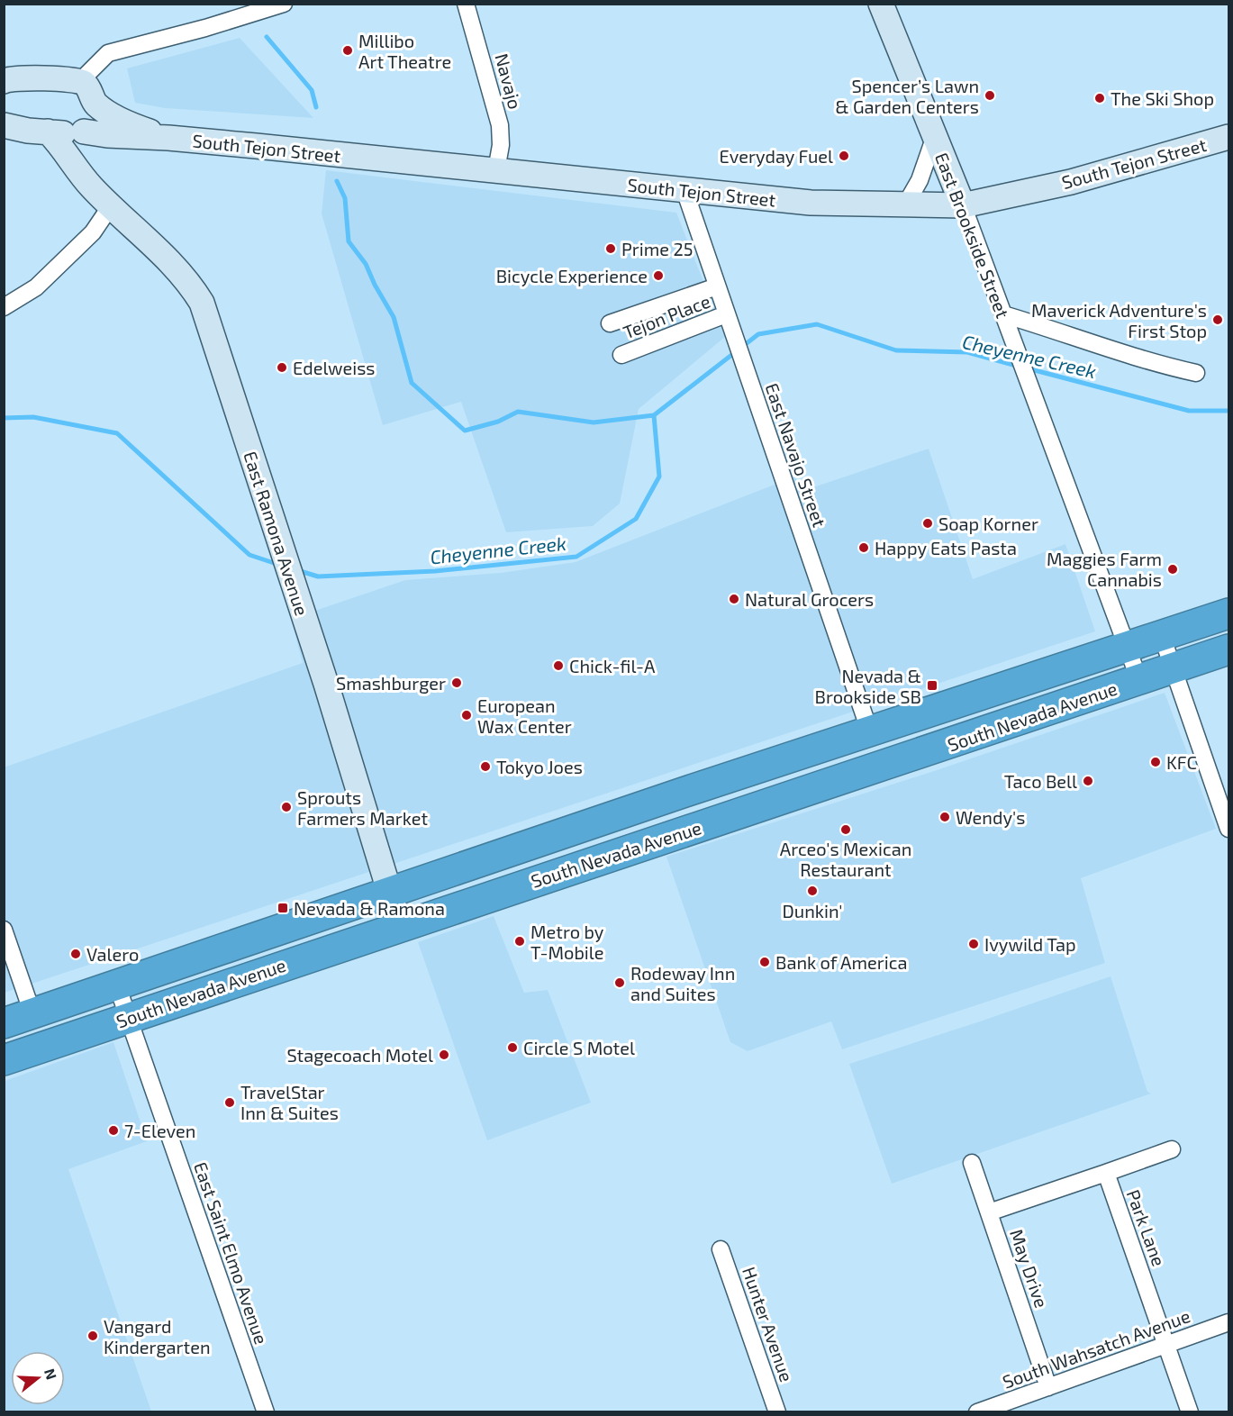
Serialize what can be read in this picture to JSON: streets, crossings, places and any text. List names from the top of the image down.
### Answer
{
  "streets": {
    "highway": ["South Nevada Avenue"],
    "main road": ["South Tejon Street", "East Brookside Street", "East Ramona Avenue"],
    "street": [
      "Navajo",
      "Tejon Place",
      "East Navajo Street",
      "Park Lane",
      "East Saint Elmo Avenue",
      "May Drive",
      "Hunter Avenue",
      "South Wahsatch Avenue"
    ]
  },
  "crossings": [
    ["Navajo", "South Tejon Street"],
    ["South Tejon Street", "East Brookside Street"],
    ["South Tejon Street", "East Navajo Street"],
    ["East Brookside Street", "South Nevada Avenue"],
    ["Tejon Place", "East Navajo Street"],
    ["East Navajo Street", "South Nevada Avenue"],
    ["East Ramona Avenue", "South Nevada Avenue"],
    ["South Nevada Avenue", "East Saint Elmo Avenue"],
    ["Park Lane", "South Wahsatch Avenue"],
    ["May Drive", "South Wahsatch Avenue"]
  ],
  "water": ["Cheyenne Creek"],
  "places": {
    "other": [
      "Millibo Art Theatre",
      "Spencer’s Lawn & Garden Centers",
      "The Ski Shop",
      "Everyday Fuel",
      "Prime 25",
      "Bicycle Experience",
      "Maverick Adventure's First Stop",
      "Edelweiss",
      "Soap Korner",
      "Happy Eats Pasta",
      "Maggies Farm Cannabis",
      "Natural Grocers",
      "Chick-fil-A",
      "Smashburger",
      "European Wax Center",
      "KFC",
      "Tokyo Joes",
      "Taco Bell",
      "Sprouts Farmers Market",
      "Wendy's",
      "Arceo's Mexican Restaurant",
      "Dunkin'",
      "Metro by T-Mobile",
      "Ivywild Tap",
      "Valero",
      "Bank of America",
      "Rodeway Inn and Suites",
      "Circle S Motel",
      "Stagecoach Motel",
      "TravelStar Inn & Suites",
      "7-Eleven",
      "Vangard Kindergarten"
    ],
    "transit": ["Nevada & Brookside SB", "Nevada & Ramona"]
  },
  "north": "right"
}
